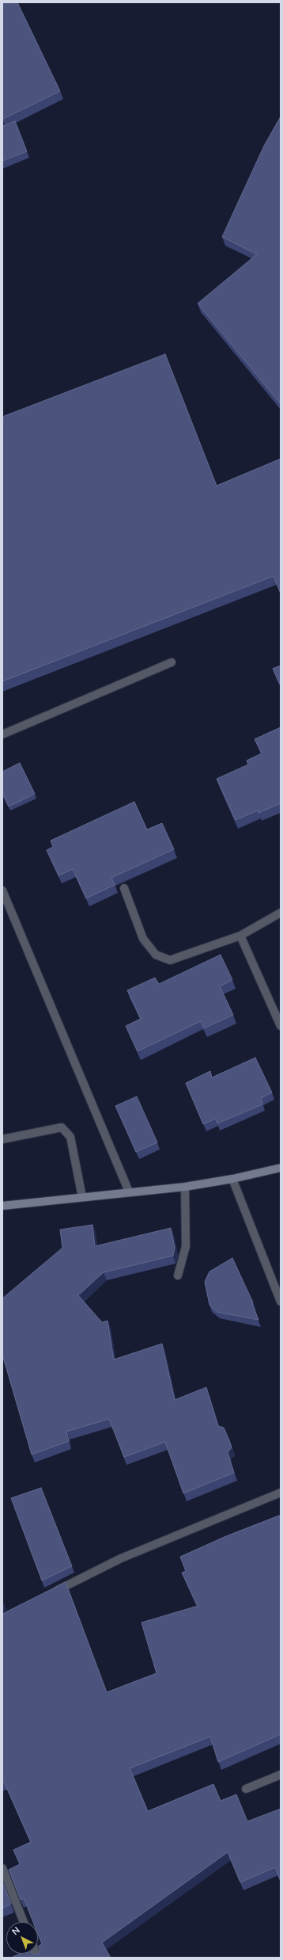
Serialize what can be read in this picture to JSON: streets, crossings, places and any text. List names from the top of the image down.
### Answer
{
  "north": "top left"
}
